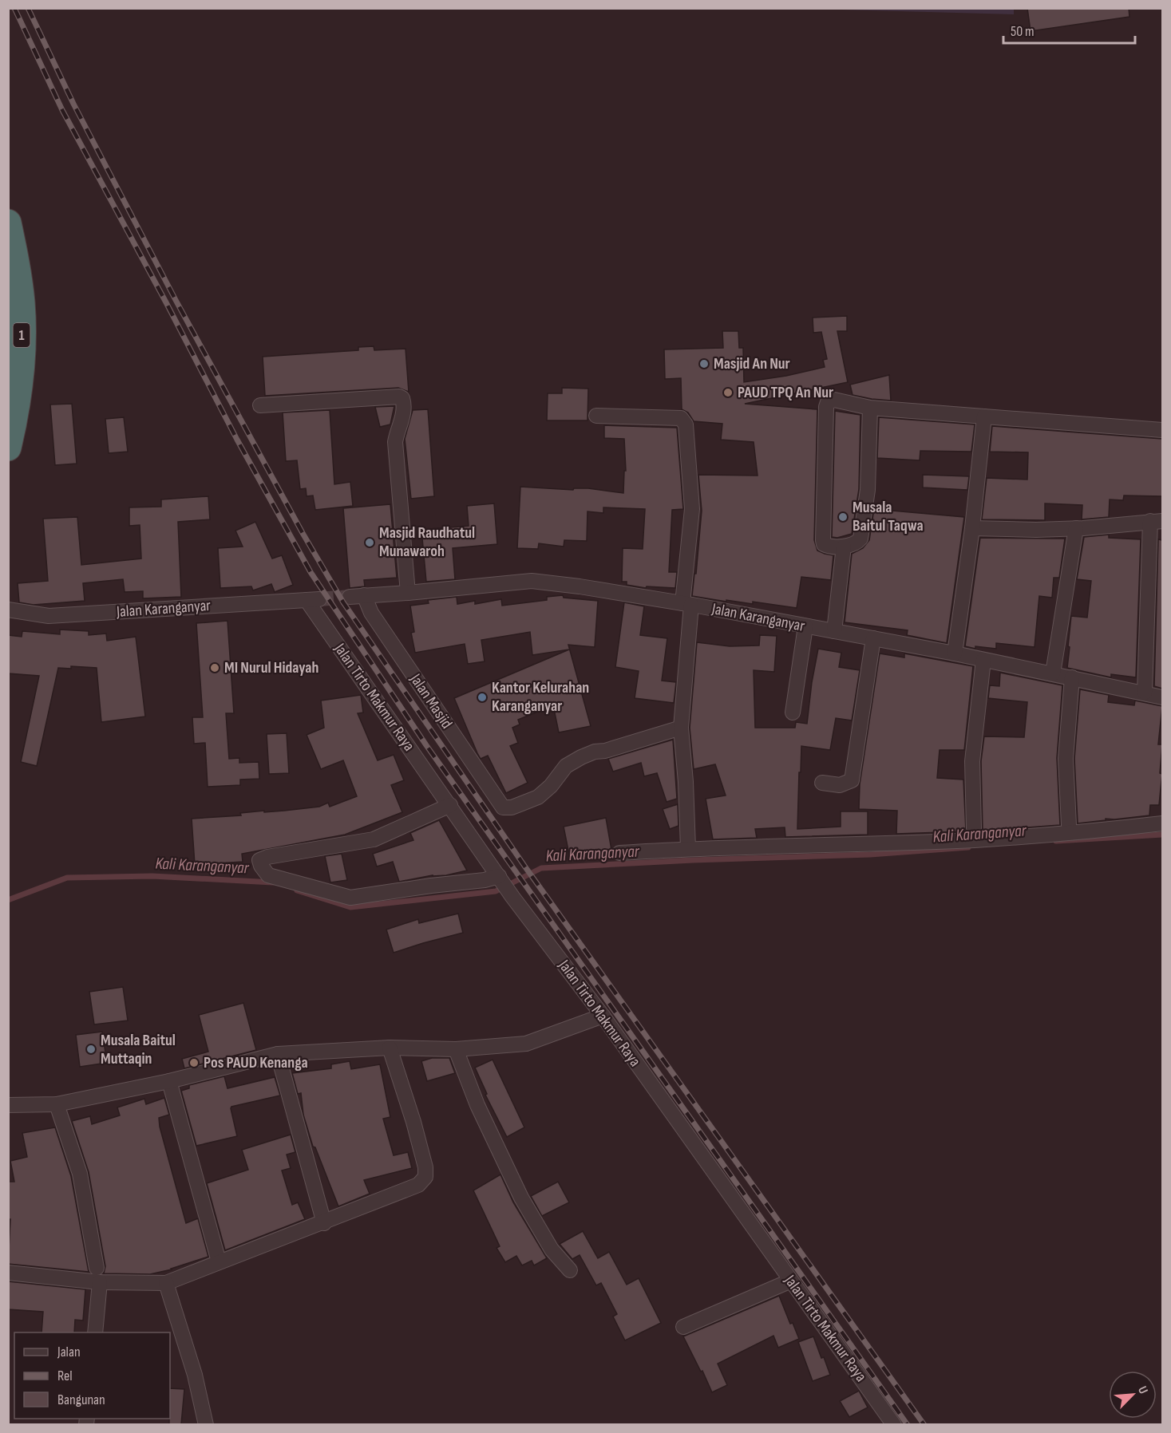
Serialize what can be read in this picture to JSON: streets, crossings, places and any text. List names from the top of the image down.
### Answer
{
  "streets": {
    "highway": ["1"],
    "street": ["Jalan Karanganyar", "Jalan Tirto Makmur Raya", "Jalan Masjid"]
  },
  "crossings": [
    ["Jalan Karanganyar", "Jalan Tirto Makmur Raya"],
    ["Jalan Karanganyar", "Jalan Masjid"]
  ],
  "water": ["Kali Karanganyar"],
  "places": [
    "Masjid An Nur",
    "PAUD TPQ An Nur",
    "Musala Baitul Taqwa",
    "Masjid Raudhatul Munawaroh",
    "MI Nurul Hidayah",
    "Kantor Kelurahan Karanganyar",
    "Musala Baitul Muttaqin",
    "Pos PAUD Kenanga"
  ],
  "legend": ["Jalan", "Rel", "Bangunan"],
  "scale_bar": "50 m",
  "north": "top right"
}
